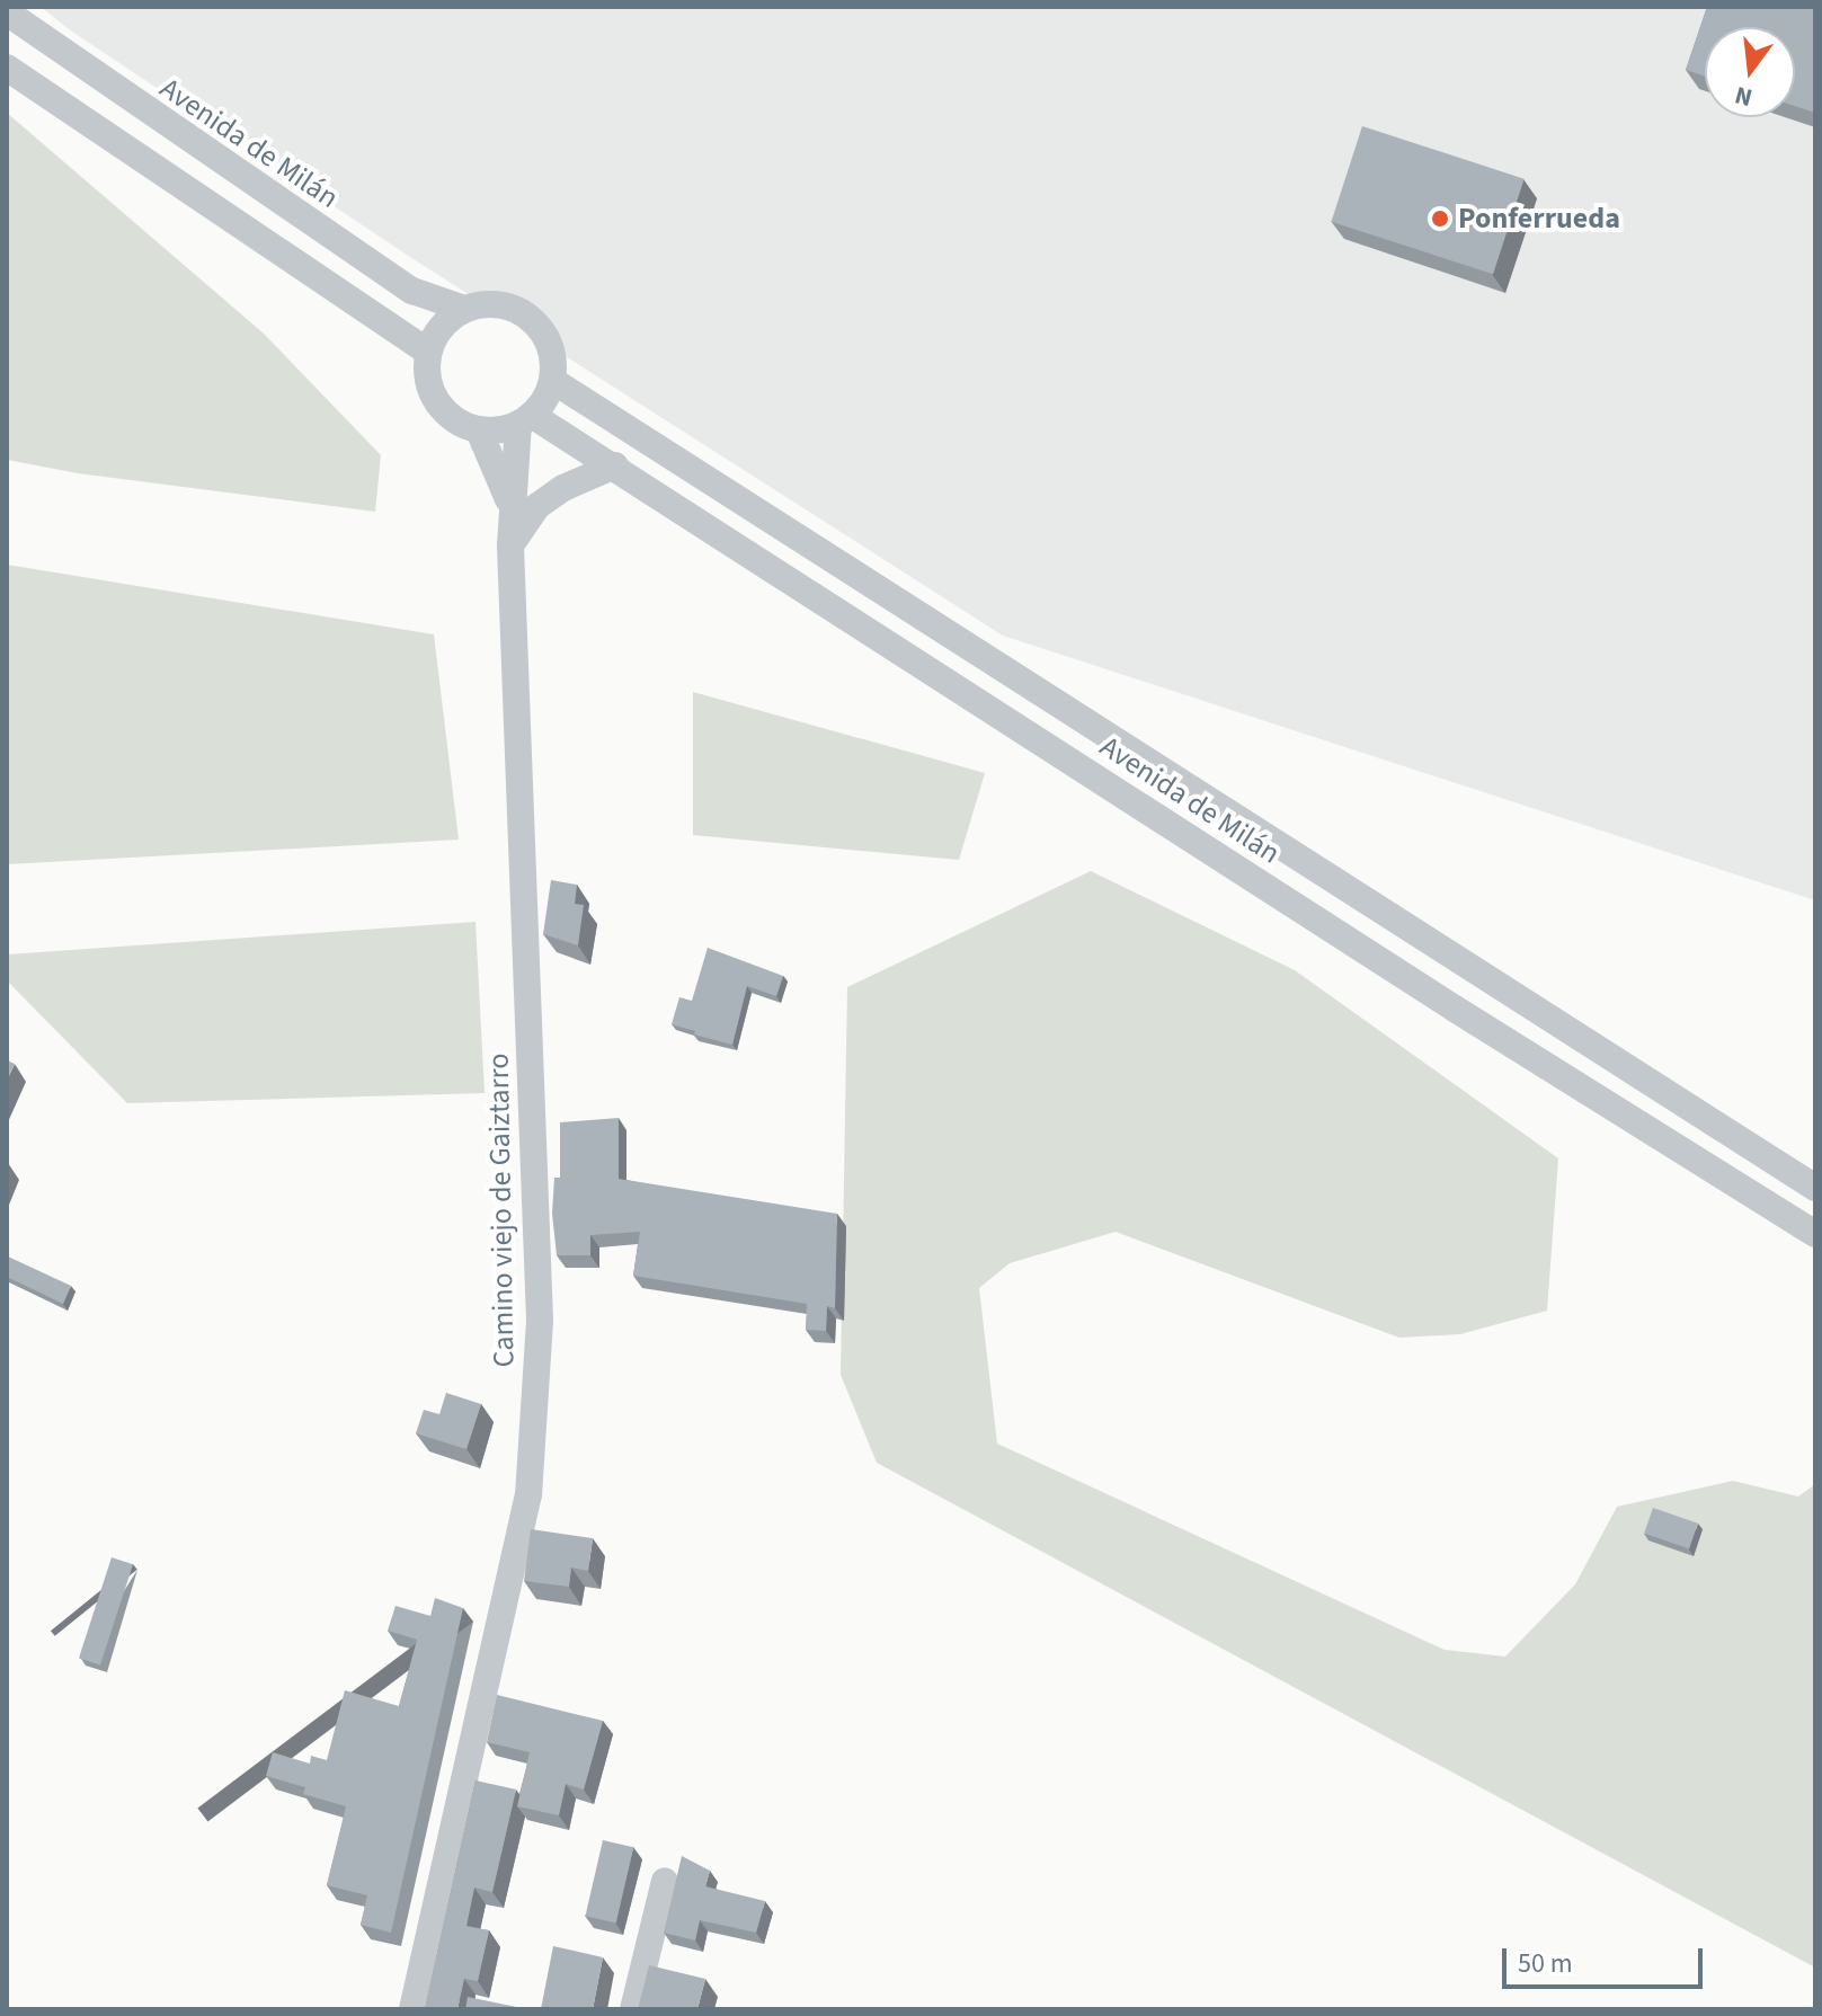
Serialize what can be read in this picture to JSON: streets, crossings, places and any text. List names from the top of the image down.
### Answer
{
  "streets": {
    "street": ["Avenida de Milán", "Camino viejo de Gaiztarro"]
  },
  "crossings": [
    ["Avenida de Milán", "Camino viejo de Gaiztarro"]
  ],
  "places": ["Ponferrueda"],
  "scale_bar": "50 m",
  "north": "bottom"
}
